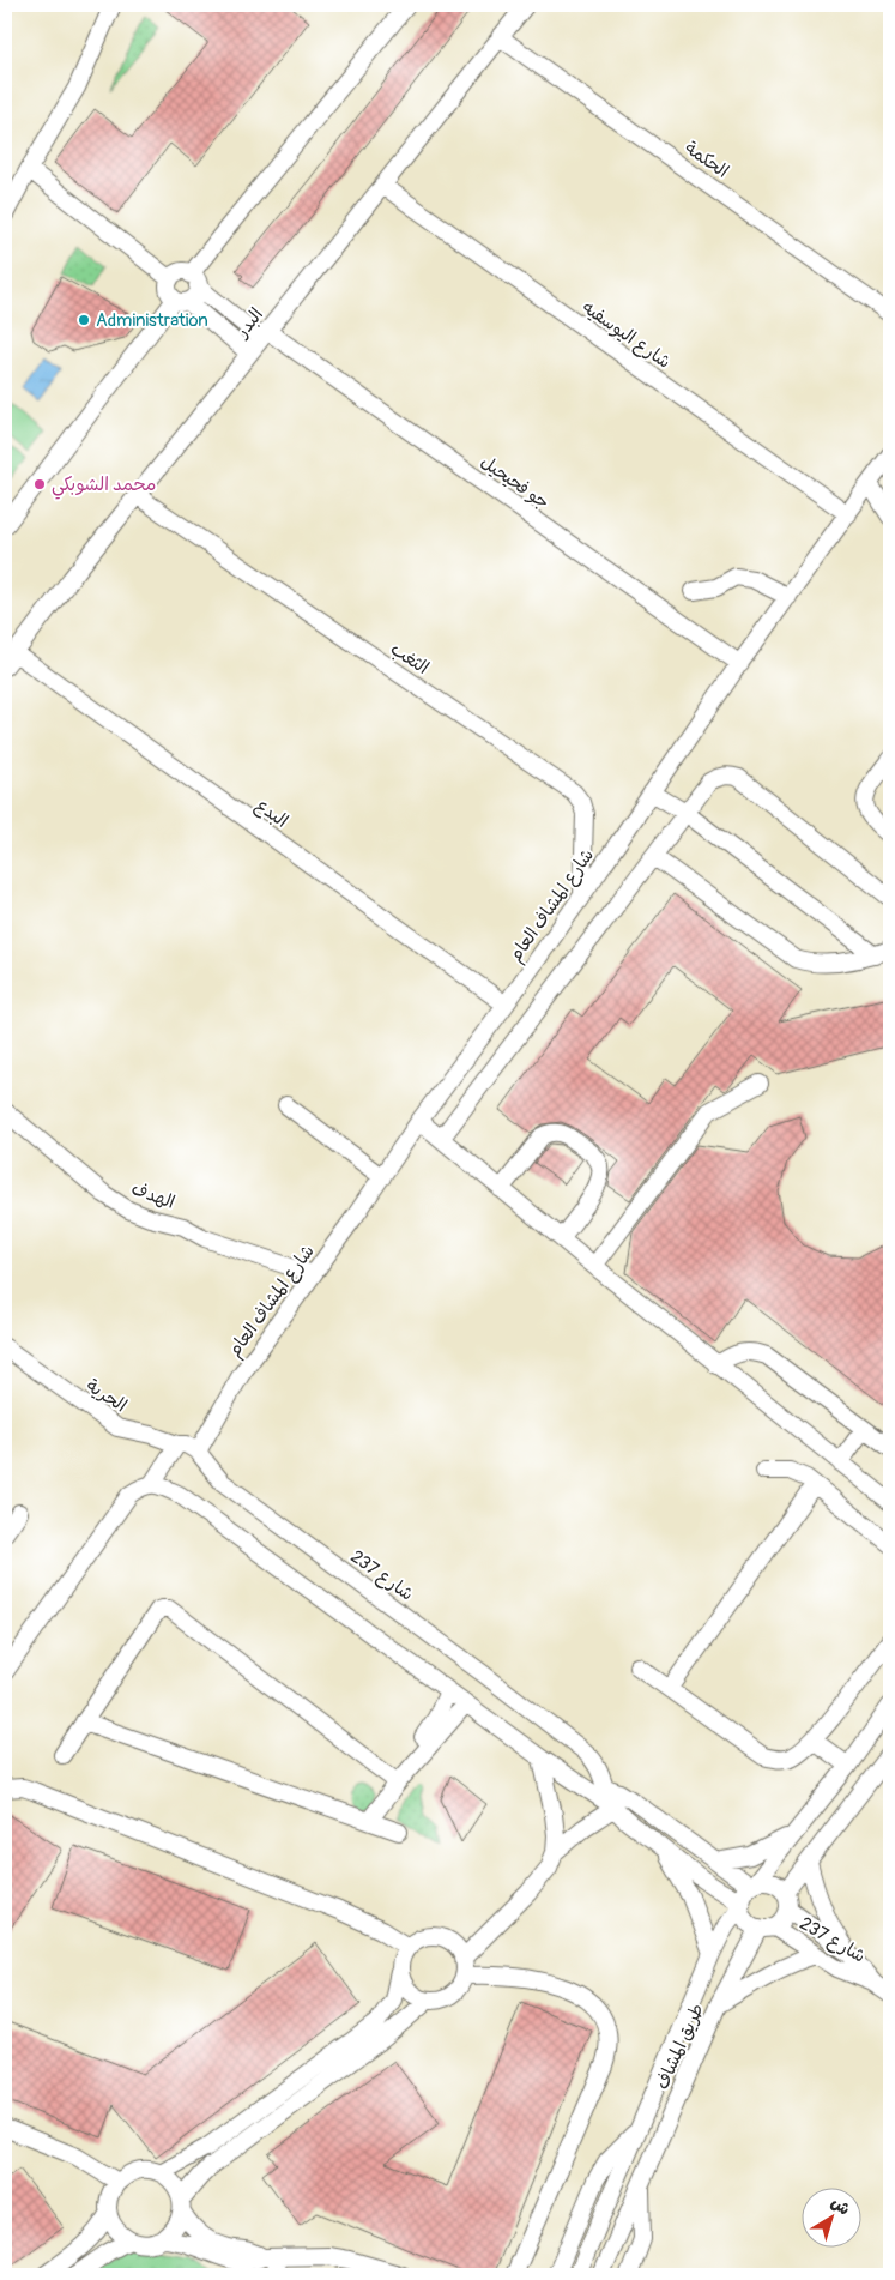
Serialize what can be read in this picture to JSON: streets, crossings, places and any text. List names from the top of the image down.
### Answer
{
  "streets": {
    "street": [
      "الحكمة",
      "البدر",
      "شارع اليوسفيه",
      "جو فحيحيل",
      "الثغب",
      "البدع",
      "شارع المشاف العام",
      "الهدف",
      "الحرية",
      "شارع 237",
      "طريق المشاف"
    ]
  },
  "crossings": [
    ["الحكمة", "البدر"],
    ["البدر", "شارع اليوسفيه"],
    ["البدر", "جو فحيحيل"],
    ["البدر", "الثغب"],
    ["البدر", "البدع"],
    ["شارع اليوسفيه", "شارع المشاف العام"],
    ["جو فحيحيل", "شارع المشاف العام"],
    ["الثغب", "شارع المشاف العام"],
    ["البدع", "شارع المشاف العام"],
    ["شارع المشاف العام", "الهدف"],
    ["شارع المشاف العام", "الحرية"],
    ["شارع المشاف العام", "شارع 237"],
    ["الحرية", "شارع 237"],
    ["شارع 237", "طريق المشاف"]
  ],
  "places": ["Administration", "محمد الشوبكي"],
  "north": "top right"
}
